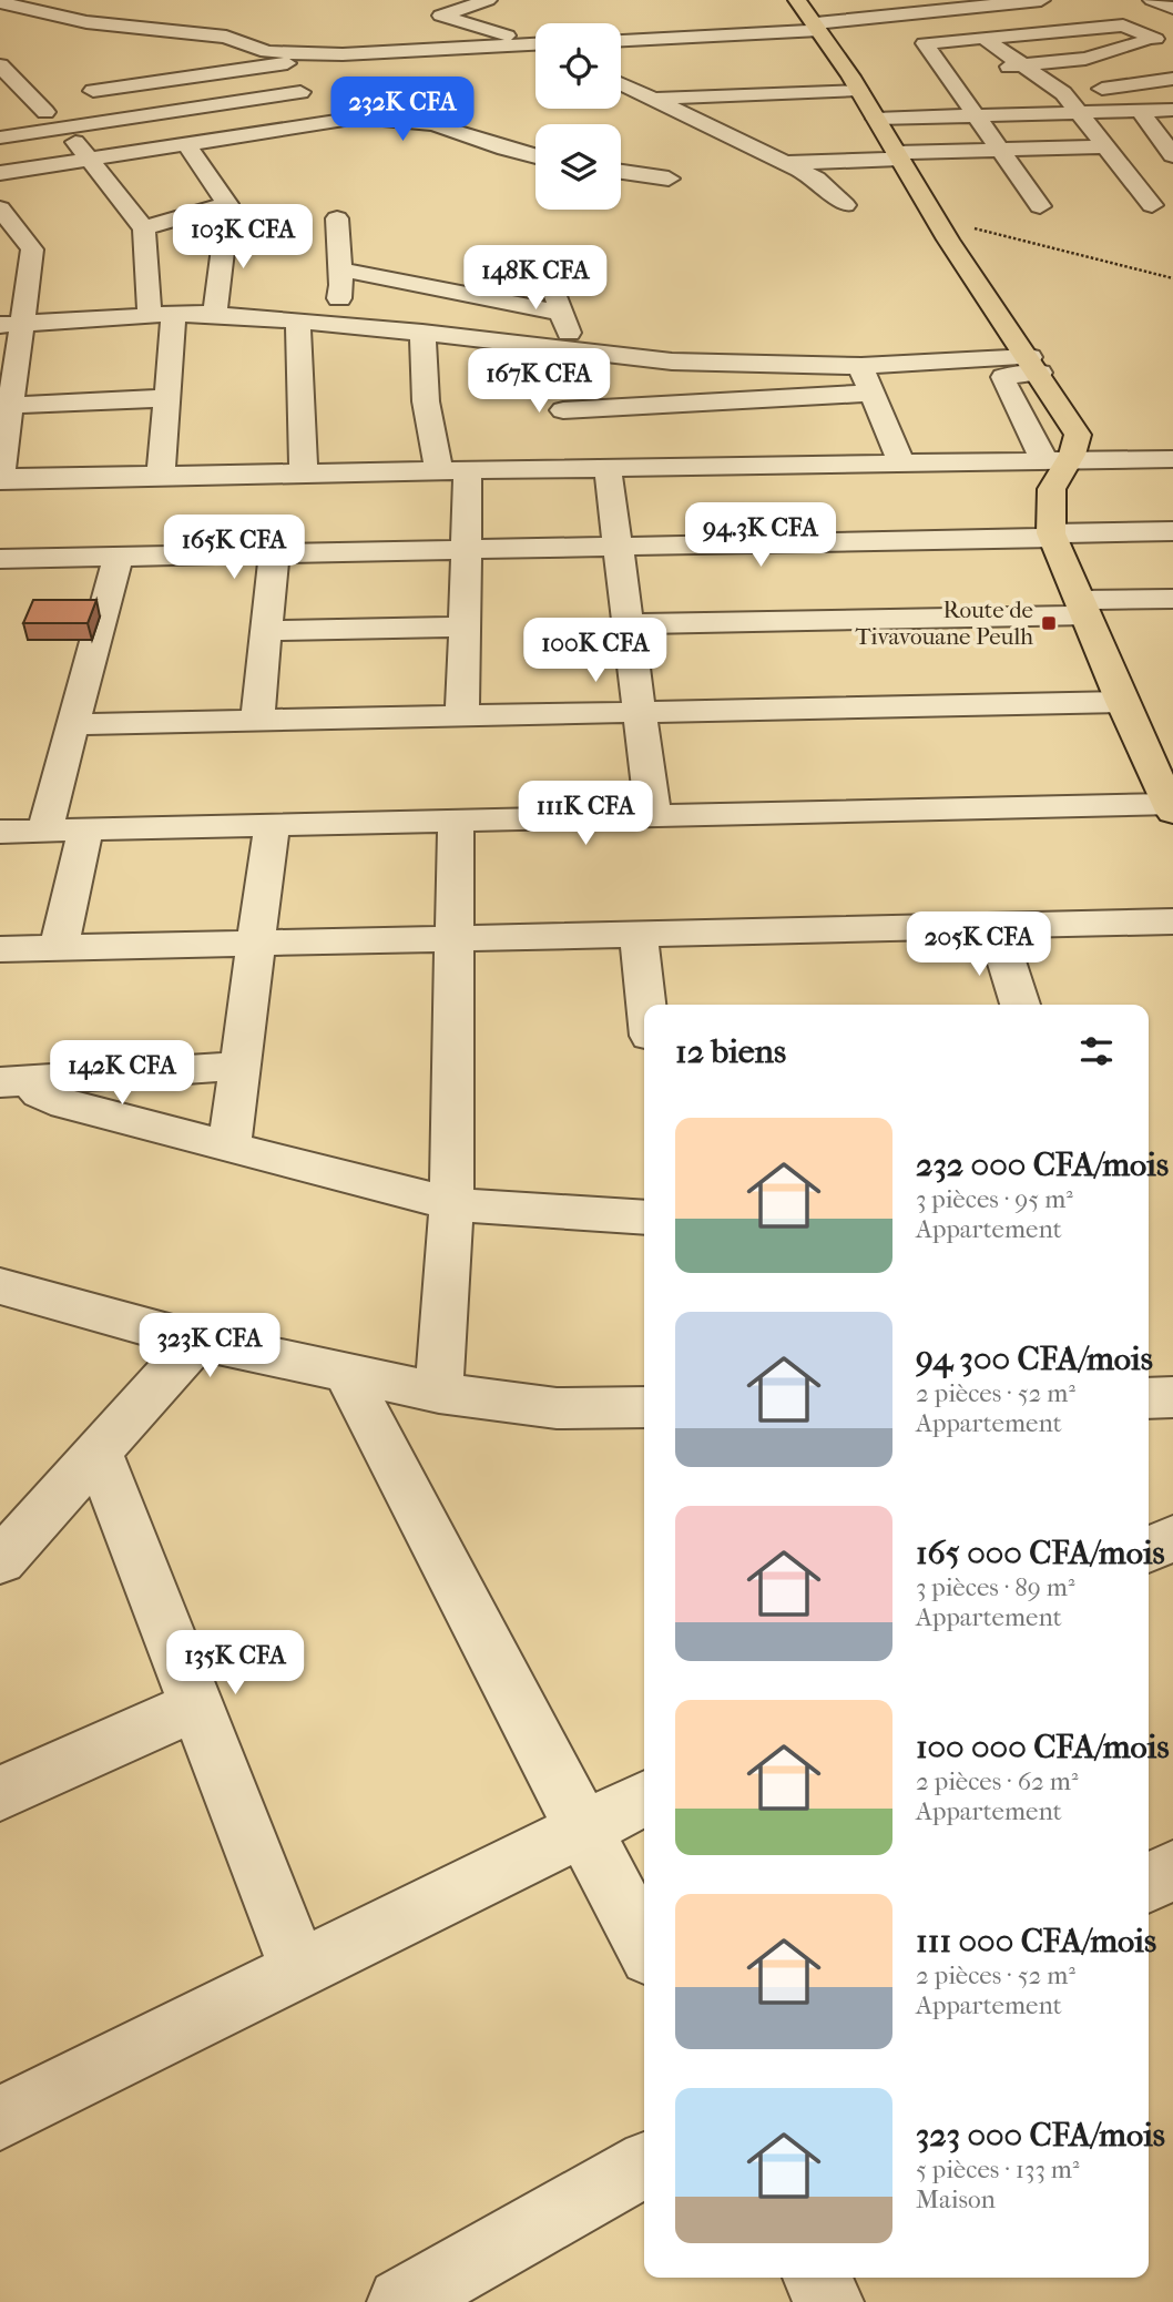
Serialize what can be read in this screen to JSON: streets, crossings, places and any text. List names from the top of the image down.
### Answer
{
  "places": {
    "transit": ["Route de Tivavouane Peulh"]
  },
  "page": {
    "price": [
      "232K CFA",
      "103K CFA",
      "148K CFA",
      "167K CFA",
      "94.3K CFA",
      "165K CFA",
      "100K CFA",
      "111K CFA",
      "205K CFA",
      "142K CFA",
      "323K CFA",
      "135K CFA"
    ],
    "heading": "12 biens",
    "list": [
      {
        "name": "232 000 CFA/mois",
        "note": "3 pièces · 95 m² · Appartement"
      },
      {
        "name": "94 300 CFA/mois",
        "note": "2 pièces · 52 m² · Appartement"
      },
      {
        "name": "165 000 CFA/mois",
        "note": "3 pièces · 89 m² · Appartement"
      },
      {
        "name": "100 000 CFA/mois",
        "note": "2 pièces · 62 m² · Appartement"
      },
      {
        "name": "111 000 CFA/mois",
        "note": "2 pièces · 52 m² · Appartement"
      },
      {
        "name": "323 000 CFA/mois",
        "note": "5 pièces · 133 m² · Maison"
      }
    ]
  }
}
